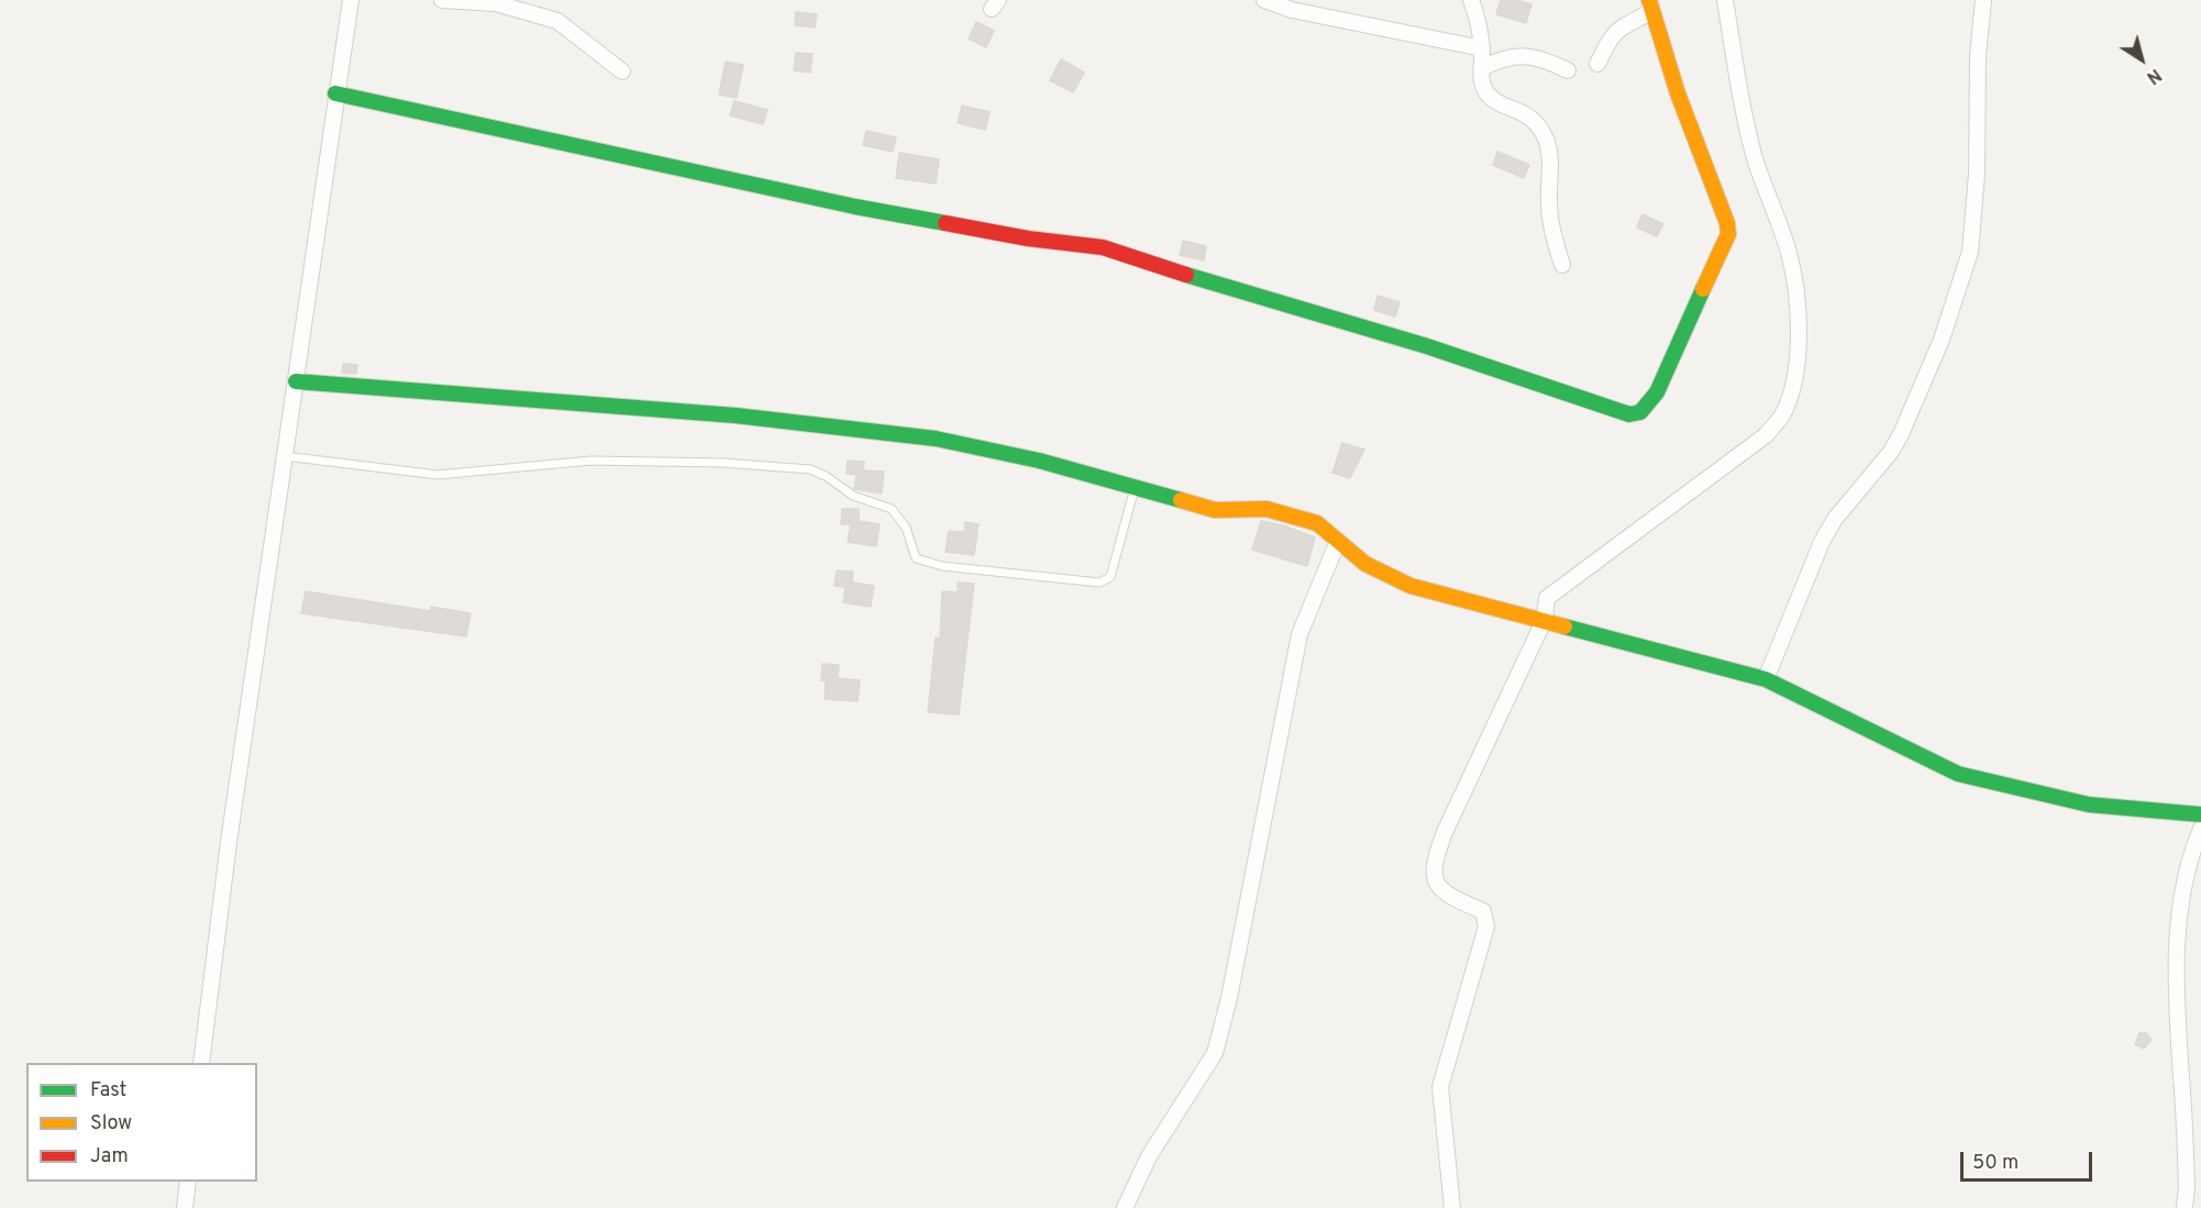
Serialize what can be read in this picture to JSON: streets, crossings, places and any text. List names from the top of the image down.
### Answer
{
  "legend": ["Fast", "Slow", "Jam"],
  "scale_bar": "50 m",
  "north": "bottom right"
}
